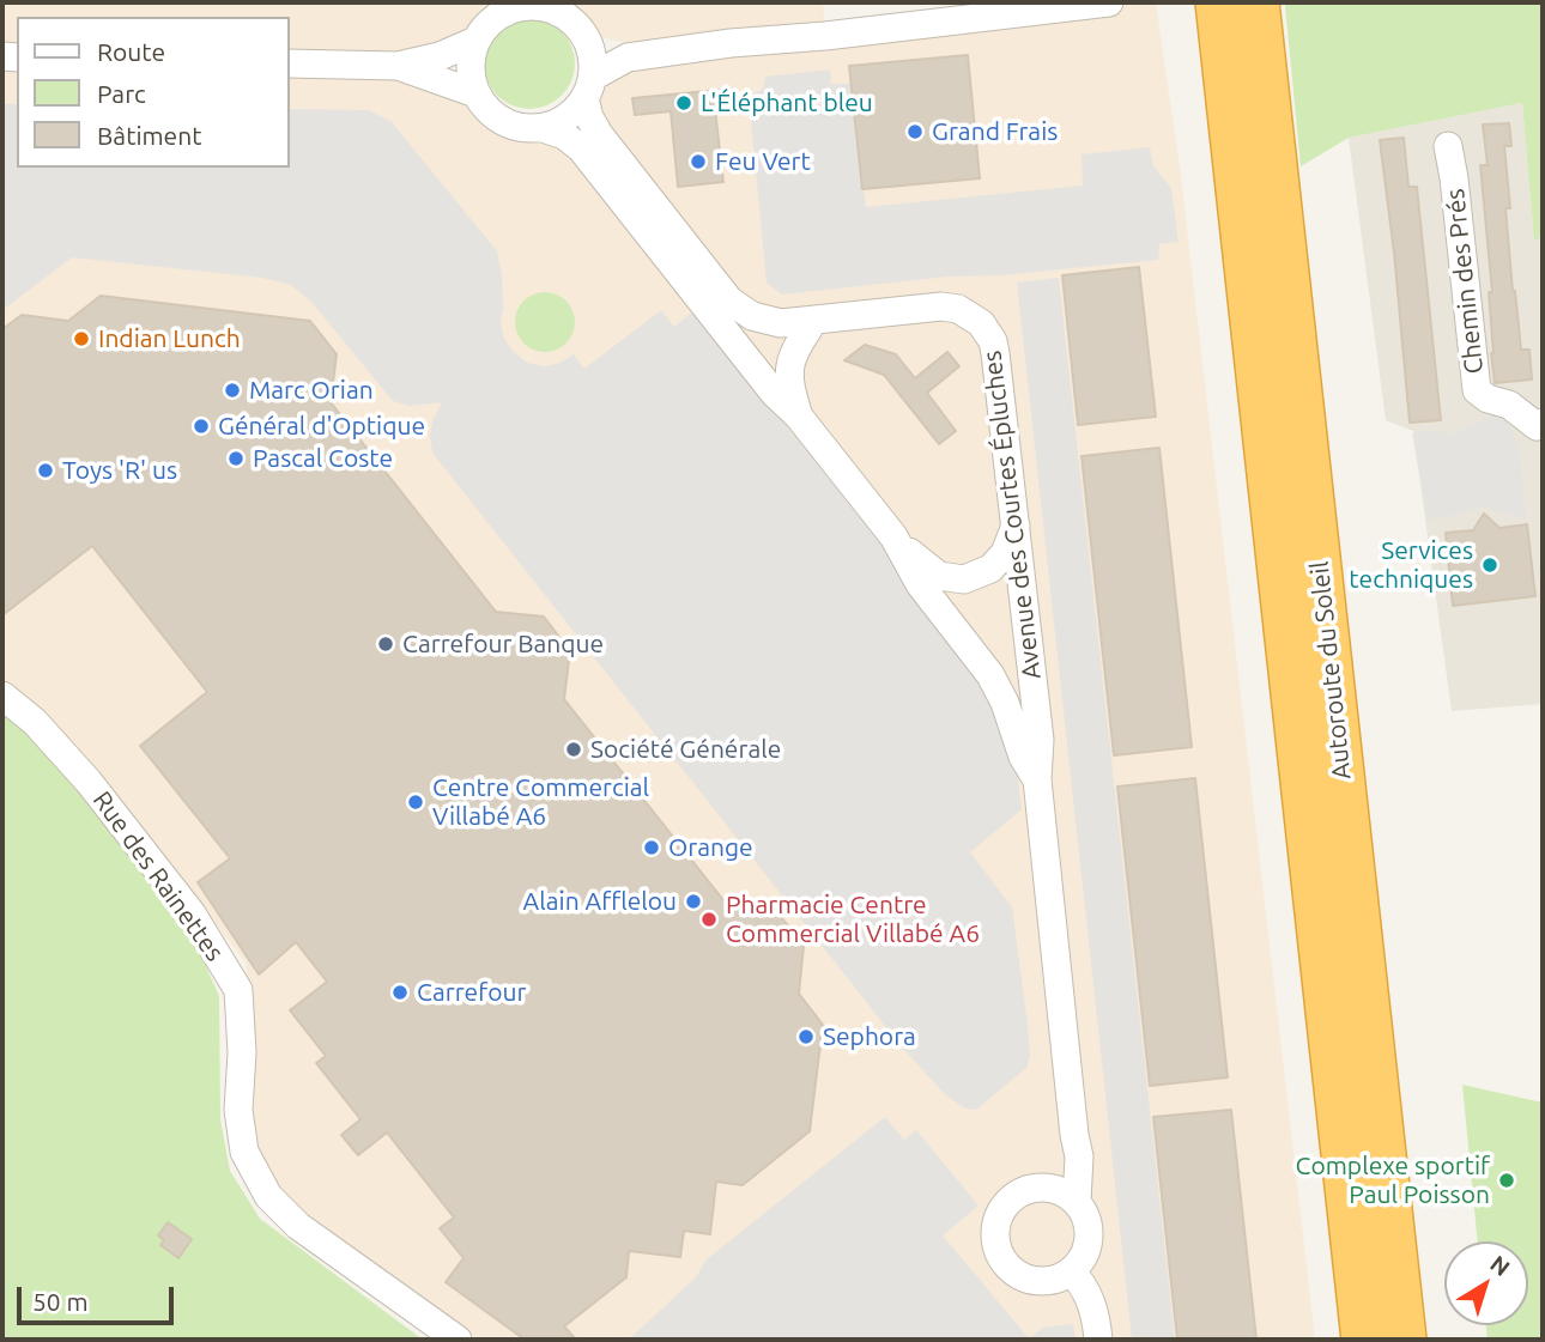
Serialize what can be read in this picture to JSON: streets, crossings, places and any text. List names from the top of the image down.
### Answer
{
  "streets": {
    "highway": ["Autoroute du Soleil"],
    "street": ["Chemin des Prés", "Avenue des Courtes Épluches", "Rue des Rainettes"]
  },
  "places": [
    "L'Éléphant bleu",
    "Grand Frais",
    "Feu Vert",
    "Indian Lunch",
    "Marc Orian",
    "Général d'Optique",
    "Pascal Coste",
    "Toys 'R' us",
    "Services techniques",
    "Carrefour Banque",
    "Société Générale",
    "Centre Commercial Villabé A6",
    "Orange",
    "Alain Afflelou",
    "Pharmacie Centre Commercial Villabé A6",
    "Carrefour",
    "Sephora",
    "Complexe sportif Paul Poisson"
  ],
  "legend": ["Route", "Parc", "Bâtiment"],
  "scale_bar": "50 m",
  "north": "top right"
}
